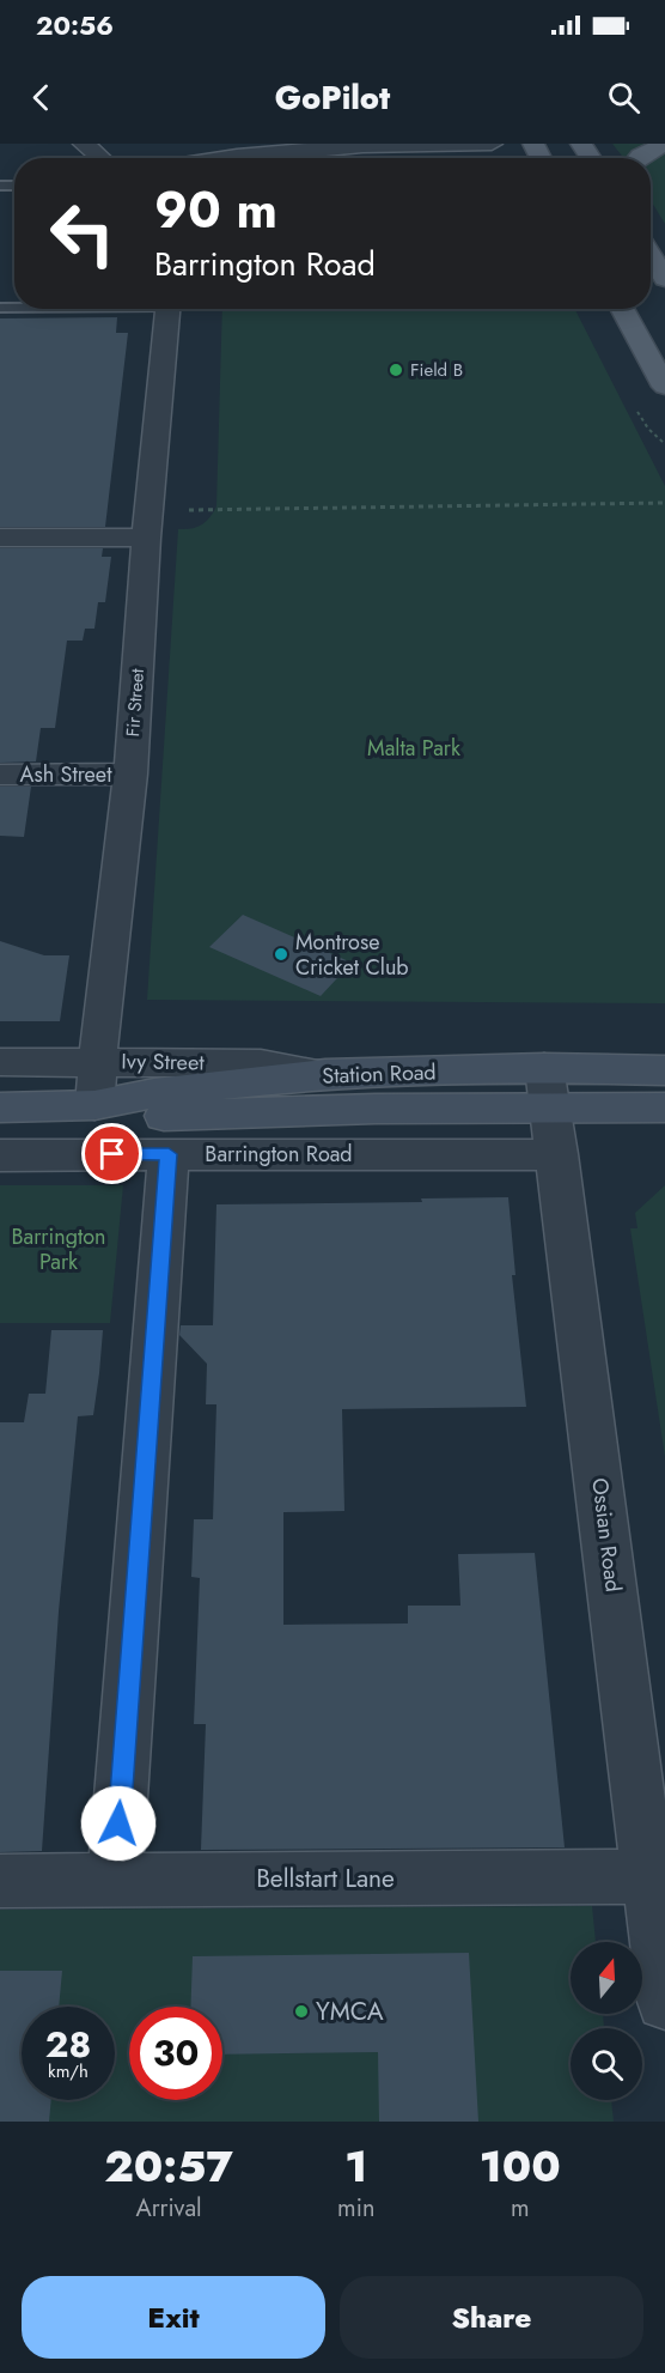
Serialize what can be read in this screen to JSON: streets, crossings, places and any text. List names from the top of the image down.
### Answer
{
  "streets": {
    "main road": ["Station Road"],
    "street": [
      "Fir Street",
      "Ash Street",
      "Ivy Street",
      "Barrington Road",
      "Ossian Road",
      "Bellstart Lane"
    ]
  },
  "crossings": [
    ["Fir Street", "Ash Street"],
    ["Fir Street", "Ivy Street"],
    ["Fir Street", "Station Road"],
    ["Ivy Street", "Station Road"],
    ["Station Road", "Ossian Road"],
    ["Barrington Road", "Ossian Road"],
    ["Ossian Road", "Bellstart Lane"]
  ],
  "parks": ["Malta Park", "Barrington Park"],
  "places": ["Field B", "Montrose Cricket Club", "YMCA"],
  "north": "top",
  "page": {
    "status": "20:56",
    "header": "GoPilot",
    "turn": ["90 m", "Barrington Road"],
    "speed": "28 km/h",
    "limit": "30",
    "eta": [
      "20:57",
      "Arrival",
      "1",
      "min",
      "100",
      "m"
    ],
    "buttons": ["Exit", "Share"]
  }
}
